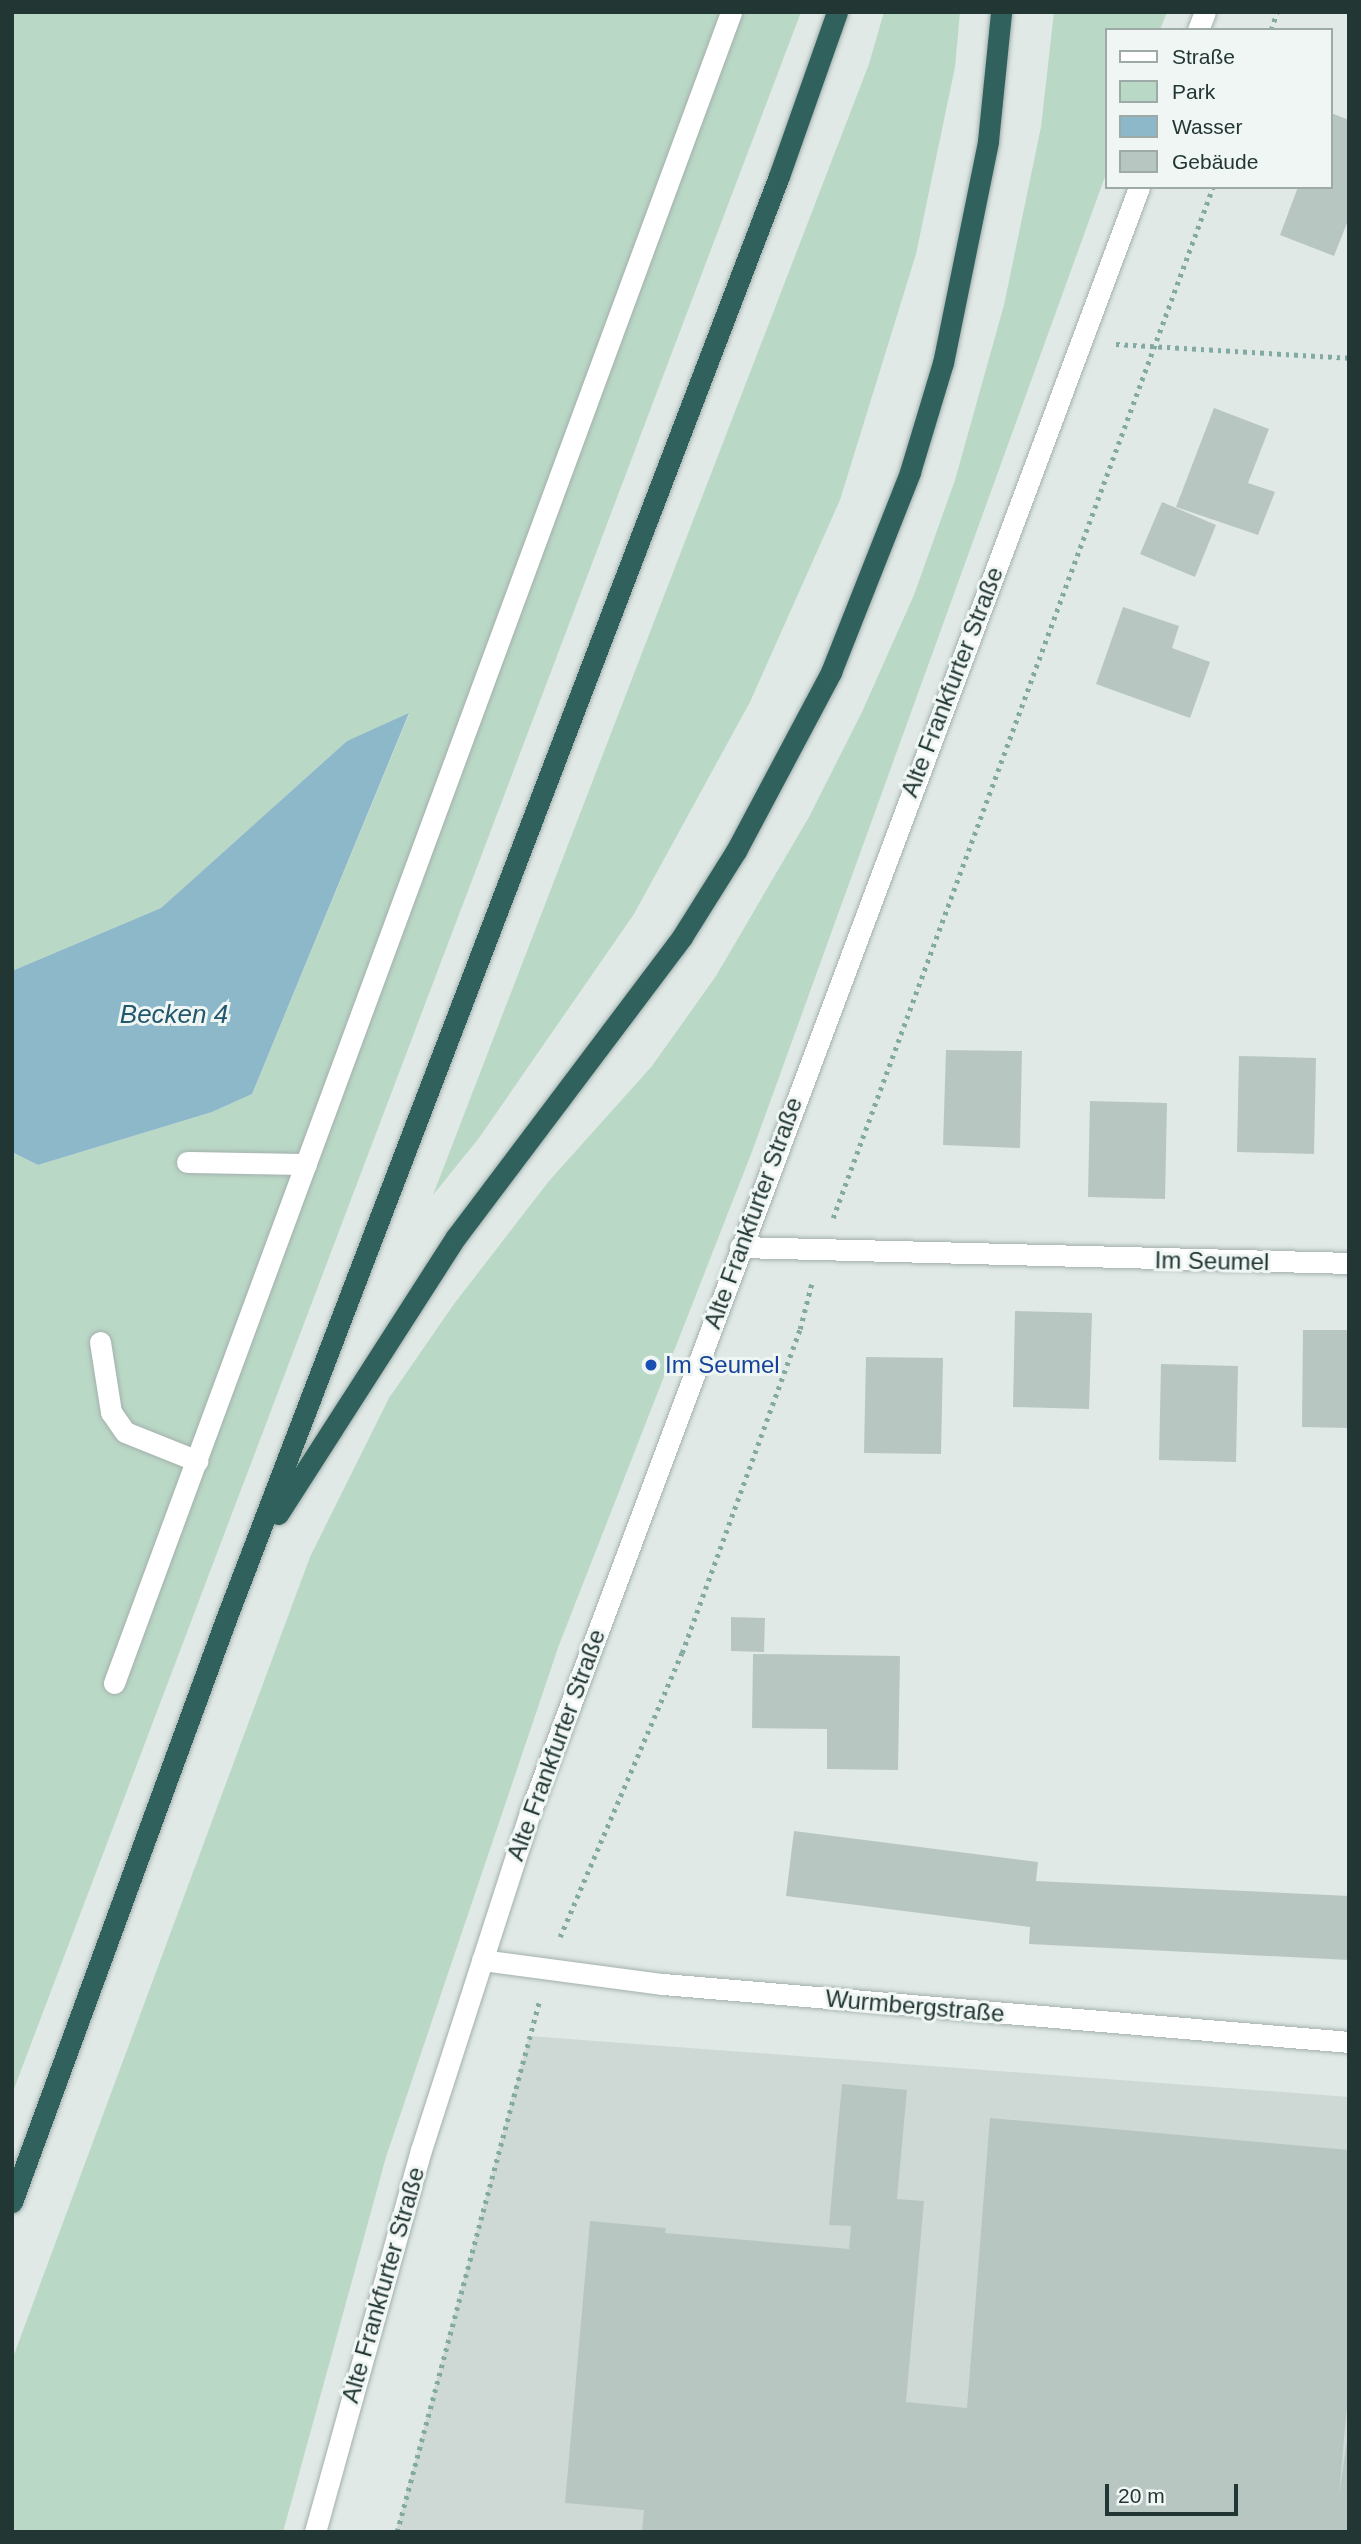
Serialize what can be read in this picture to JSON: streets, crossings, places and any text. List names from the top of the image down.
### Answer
{
  "streets": {
    "street": ["Alte Frankfurter Straße", "Im Seumel", "Wurmbergstraße"]
  },
  "crossings": [
    ["Alte Frankfurter Straße", "Im Seumel"],
    ["Alte Frankfurter Straße", "Wurmbergstraße"]
  ],
  "water": ["Becken 4"],
  "places": ["Im Seumel"],
  "legend": [
    "Straße",
    "Park",
    "Wasser",
    "Gebäude"
  ],
  "scale_bar": "20 m"
}
